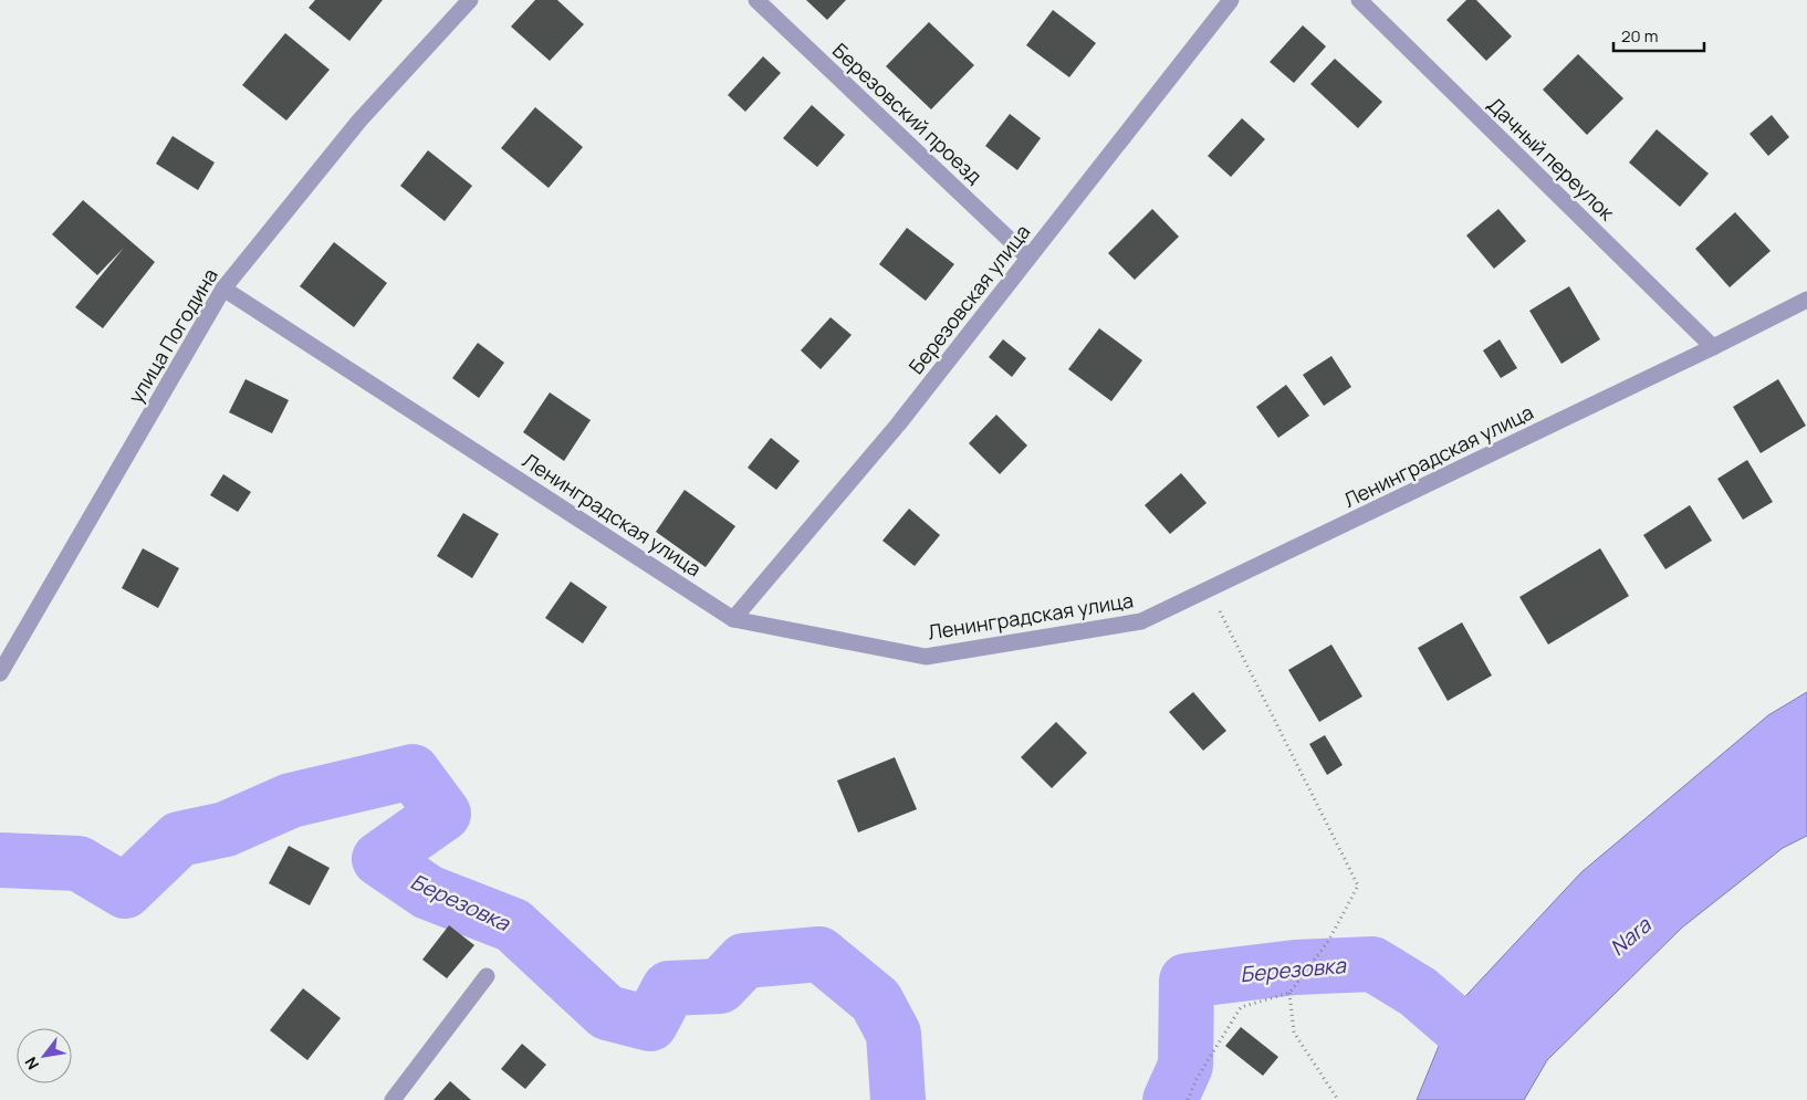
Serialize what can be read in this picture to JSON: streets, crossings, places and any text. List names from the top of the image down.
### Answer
{
  "streets": {
    "street": [
      "Березовский проезд",
      "Дачный переулок",
      "Березовская улица",
      "улица Погодина",
      "Ленинградская улица"
    ]
  },
  "crossings": [
    ["Березовский проезд", "Березовская улица"],
    ["Дачный переулок", "Ленинградская улица"],
    ["Березовская улица", "Ленинградская улица"],
    ["улица Погодина", "Ленинградская улица"]
  ],
  "water": ["Березовка", "Nara"],
  "scale_bar": "20 m",
  "north": "bottom left"
}
